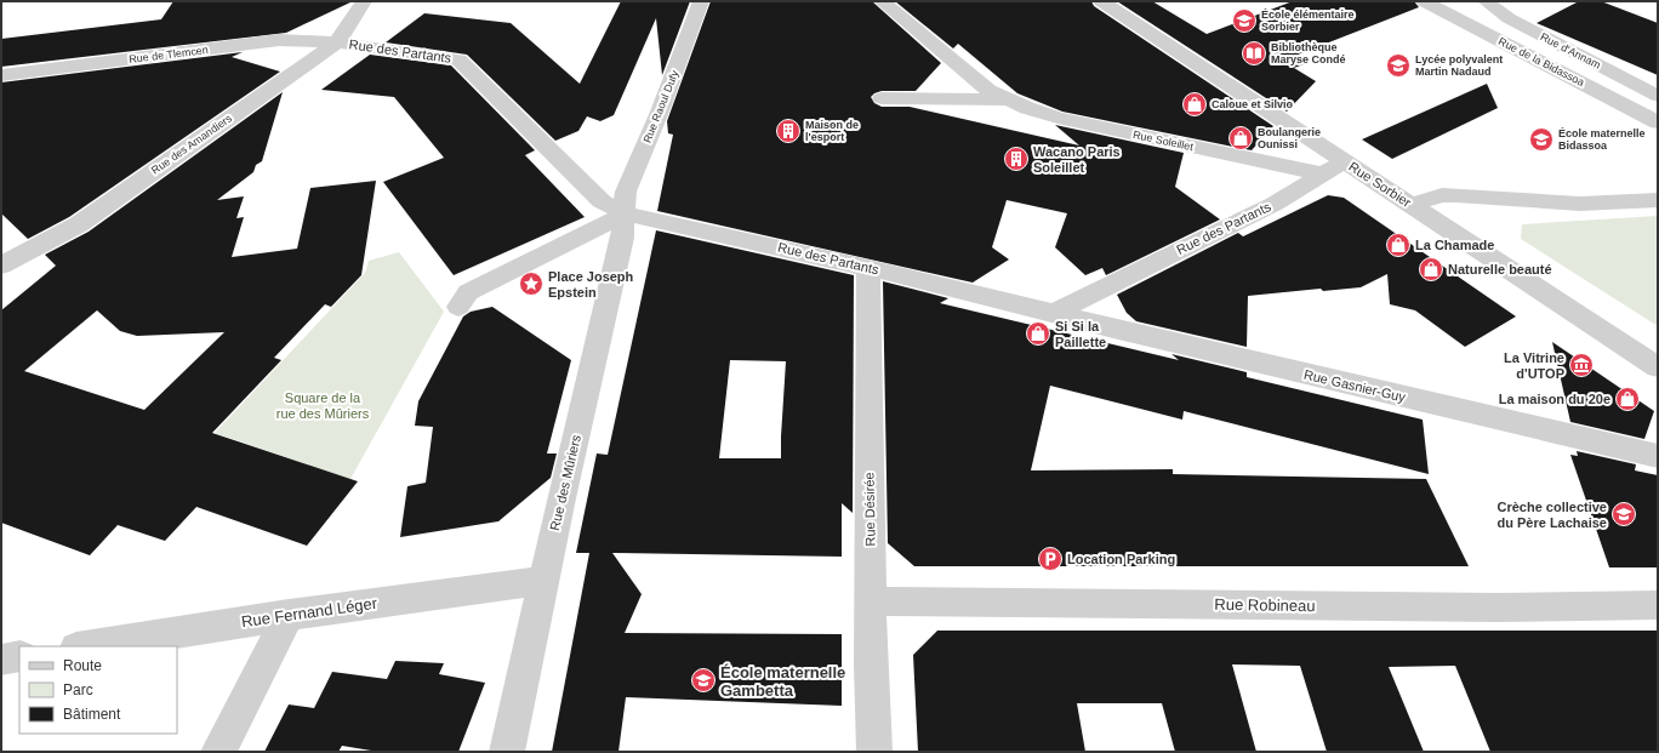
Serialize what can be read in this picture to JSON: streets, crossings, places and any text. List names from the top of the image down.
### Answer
{
  "streets": {
    "street": [
      "Rue des Partants",
      "Rue d'Annam",
      "Rue de Tlemcen",
      "Rue de la Bidassoa",
      "Rue Raoul Dufy",
      "Rue Soleillet",
      "Rue des Amandiers",
      "Rue Sorbier",
      "Rue Gasnier-Guy",
      "Rue des Mûriers",
      "Rue Désirée",
      "Rue Robineau",
      "Rue Fernand Léger"
    ]
  },
  "crossings": [
    ["Rue des Partants", "Rue de Tlemcen"],
    ["Rue des Partants", "Rue Raoul Dufy"],
    ["Rue des Partants", "Rue Soleillet"],
    ["Rue des Partants", "Rue des Amandiers"],
    ["Rue des Partants", "Rue Sorbier"],
    ["Rue des Partants", "Rue Gasnier-Guy"],
    ["Rue des Partants", "Rue des Mûriers"],
    ["Rue des Partants", "Rue Désirée"],
    ["Rue de Tlemcen", "Rue des Amandiers"],
    ["Rue Raoul Dufy", "Rue des Mûriers"],
    ["Rue des Mûriers", "Rue Fernand Léger"],
    ["Rue Désirée", "Rue Robineau"]
  ],
  "parks": ["Square de la rue des Mûriers"],
  "places": {
    "school or university": [
      "École élémentaire Sorbier",
      "Lycée polyvalent Martin Nadaud",
      "École maternelle Bidassoa",
      "Crèche collective du Père Lachaise",
      "École maternelle Gambetta"
    ],
    "library": ["Bibliothèque Maryse Condé"],
    "shop": [
      "Caloue et Silvio",
      "Boulangerie Ounissi",
      "La Chamade",
      "Naturelle beauté",
      "Si Si la Paillette",
      "La maison du 20e"
    ],
    "building": ["Maison de l'esport", "Wacano Paris Soleillet"],
    "place": ["Place Joseph Epstein"],
    "museum": ["La Vitrine d'UTOP"],
    "parking": ["Location Parking"]
  },
  "legend": ["Route", "Parc", "Bâtiment"]
}
